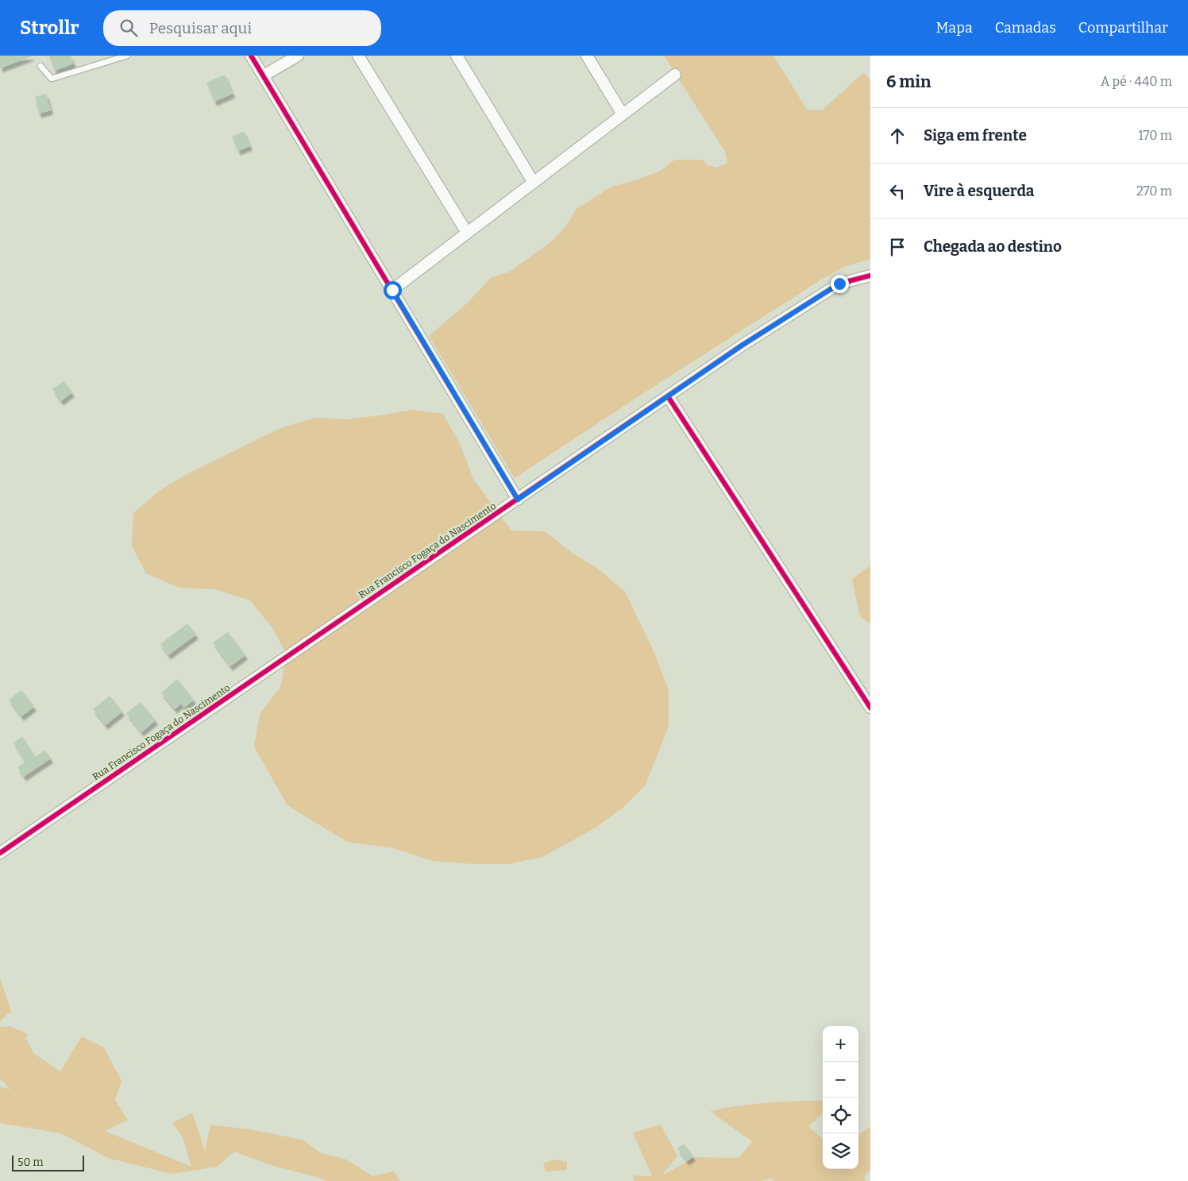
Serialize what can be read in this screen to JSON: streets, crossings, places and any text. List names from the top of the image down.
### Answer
{
  "streets": {
    "street": ["Rua Francisco Fogaça do Nascimento"]
  },
  "scale_bar": "50 m",
  "page": {
    "header": "Strollr",
    "search": "Pesquisar aqui",
    "nav": ["Mapa", "Camadas", "Compartilhar"],
    "heading": ["6 min", "A pé · 440 m"],
    "list": [
      ["Siga em frente", "170 m"],
      ["Vire à esquerda", "270 m"],
      "Chegada ao destino"
    ],
    "map_buttons": ["+", "−"],
    "scale": "50 m"
  }
}
